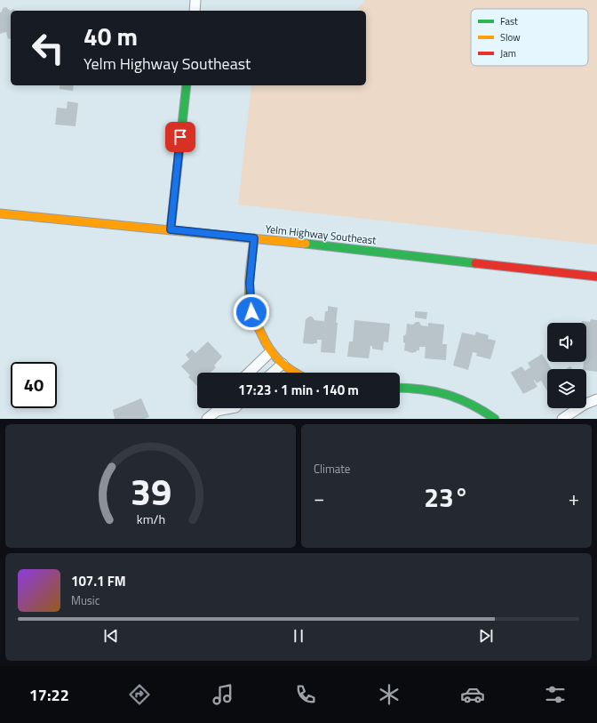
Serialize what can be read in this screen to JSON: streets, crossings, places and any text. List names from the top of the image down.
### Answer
{
  "streets": {
    "main road": ["Yelm Highway Southeast"]
  },
  "legend": ["Fast", "Slow", "Jam"],
  "page": {
    "turn": ["40 m", "Yelm Highway Southeast"],
    "limit": "40",
    "trip": "17:23 · 1 min · 140 m",
    "tile": "Climate",
    "heat": ["−", "23°", "+"],
    "song": ["107.1 FM", "Music"],
    "tabs": "17:22",
    "gauge": ["39", "km/h"]
  }
}
